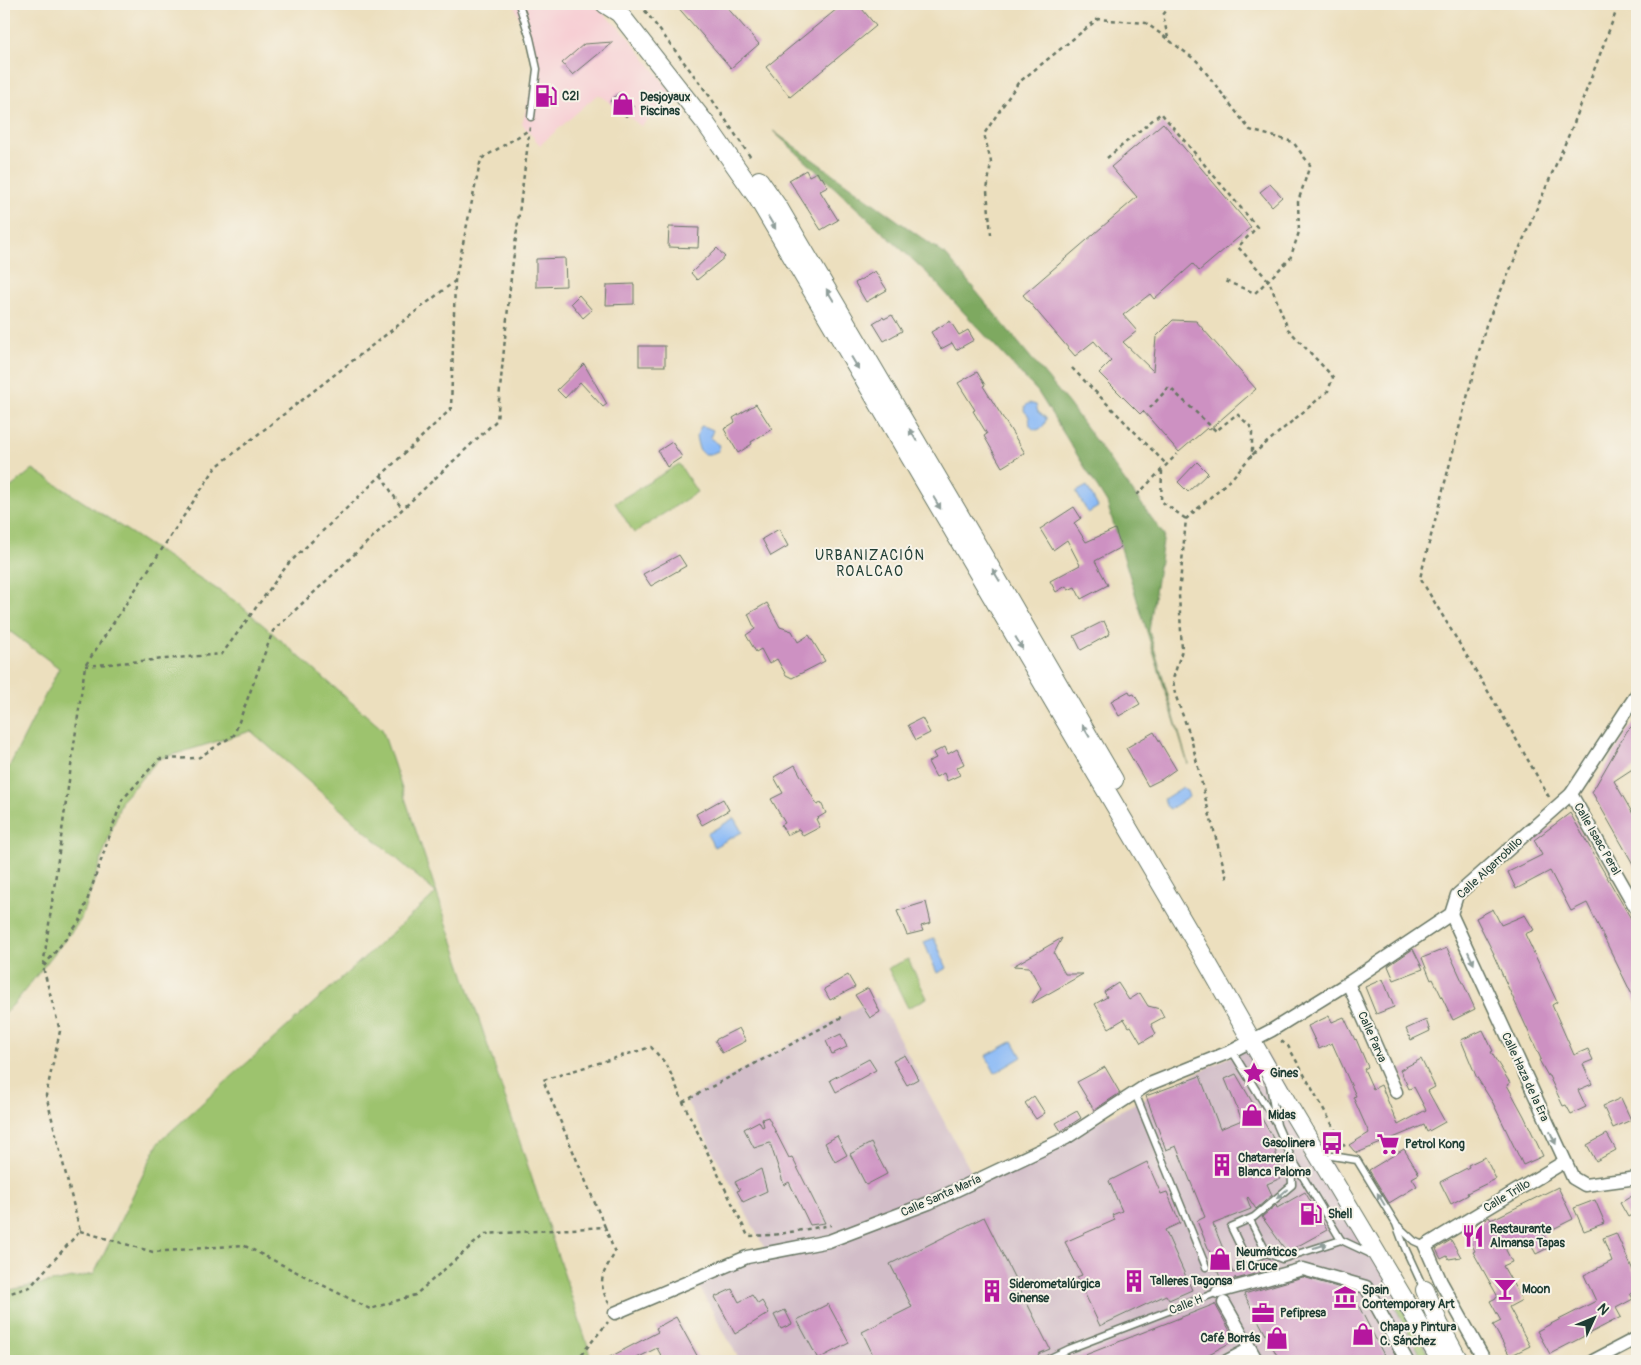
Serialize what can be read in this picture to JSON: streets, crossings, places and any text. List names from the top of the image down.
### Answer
{
  "streets": {
    "street": [
      "Calle Isaac Peral",
      "Calle Algarrobillo",
      "Calle Parva",
      "Calle Haza de la Era",
      "Calle Santa María",
      "Calle Trillo",
      "Calle H"
    ]
  },
  "crossings": [
    ["Calle Isaac Peral", "Calle Algarrobillo"],
    ["Calle Algarrobillo", "Calle Parva"],
    ["Calle Algarrobillo", "Calle Haza de la Era"],
    ["Calle Algarrobillo", "Calle Santa María"],
    ["Calle Haza de la Era", "Calle Trillo"]
  ],
  "one_way": ["Calle Haza de la Era"],
  "districts": ["URBANIZACIÓN ROALCAO"],
  "places": {
    "fuel station": ["C2I", "Shell"],
    "shop": [
      "Desjoyaux Piscinas",
      "Midas",
      "Neumáticos El Cruce",
      "Chapa y Pintura C. Sánchez",
      "Café Borrás"
    ],
    "place": ["Gines"],
    "bus stop": ["Gasolinera"],
    "supermarket": ["Petrol Kong"],
    "building": ["Chatarrería Blanca Paloma", "Talleres Tagonsa", "Siderometalúrgica Ginense"],
    "restaurant": ["Restaurante Almansa Tapas"],
    "bar": ["Moon"],
    "museum": ["Spain Contemporary Art"],
    "office": ["Pefipresa"]
  },
  "north": "top right"
}
